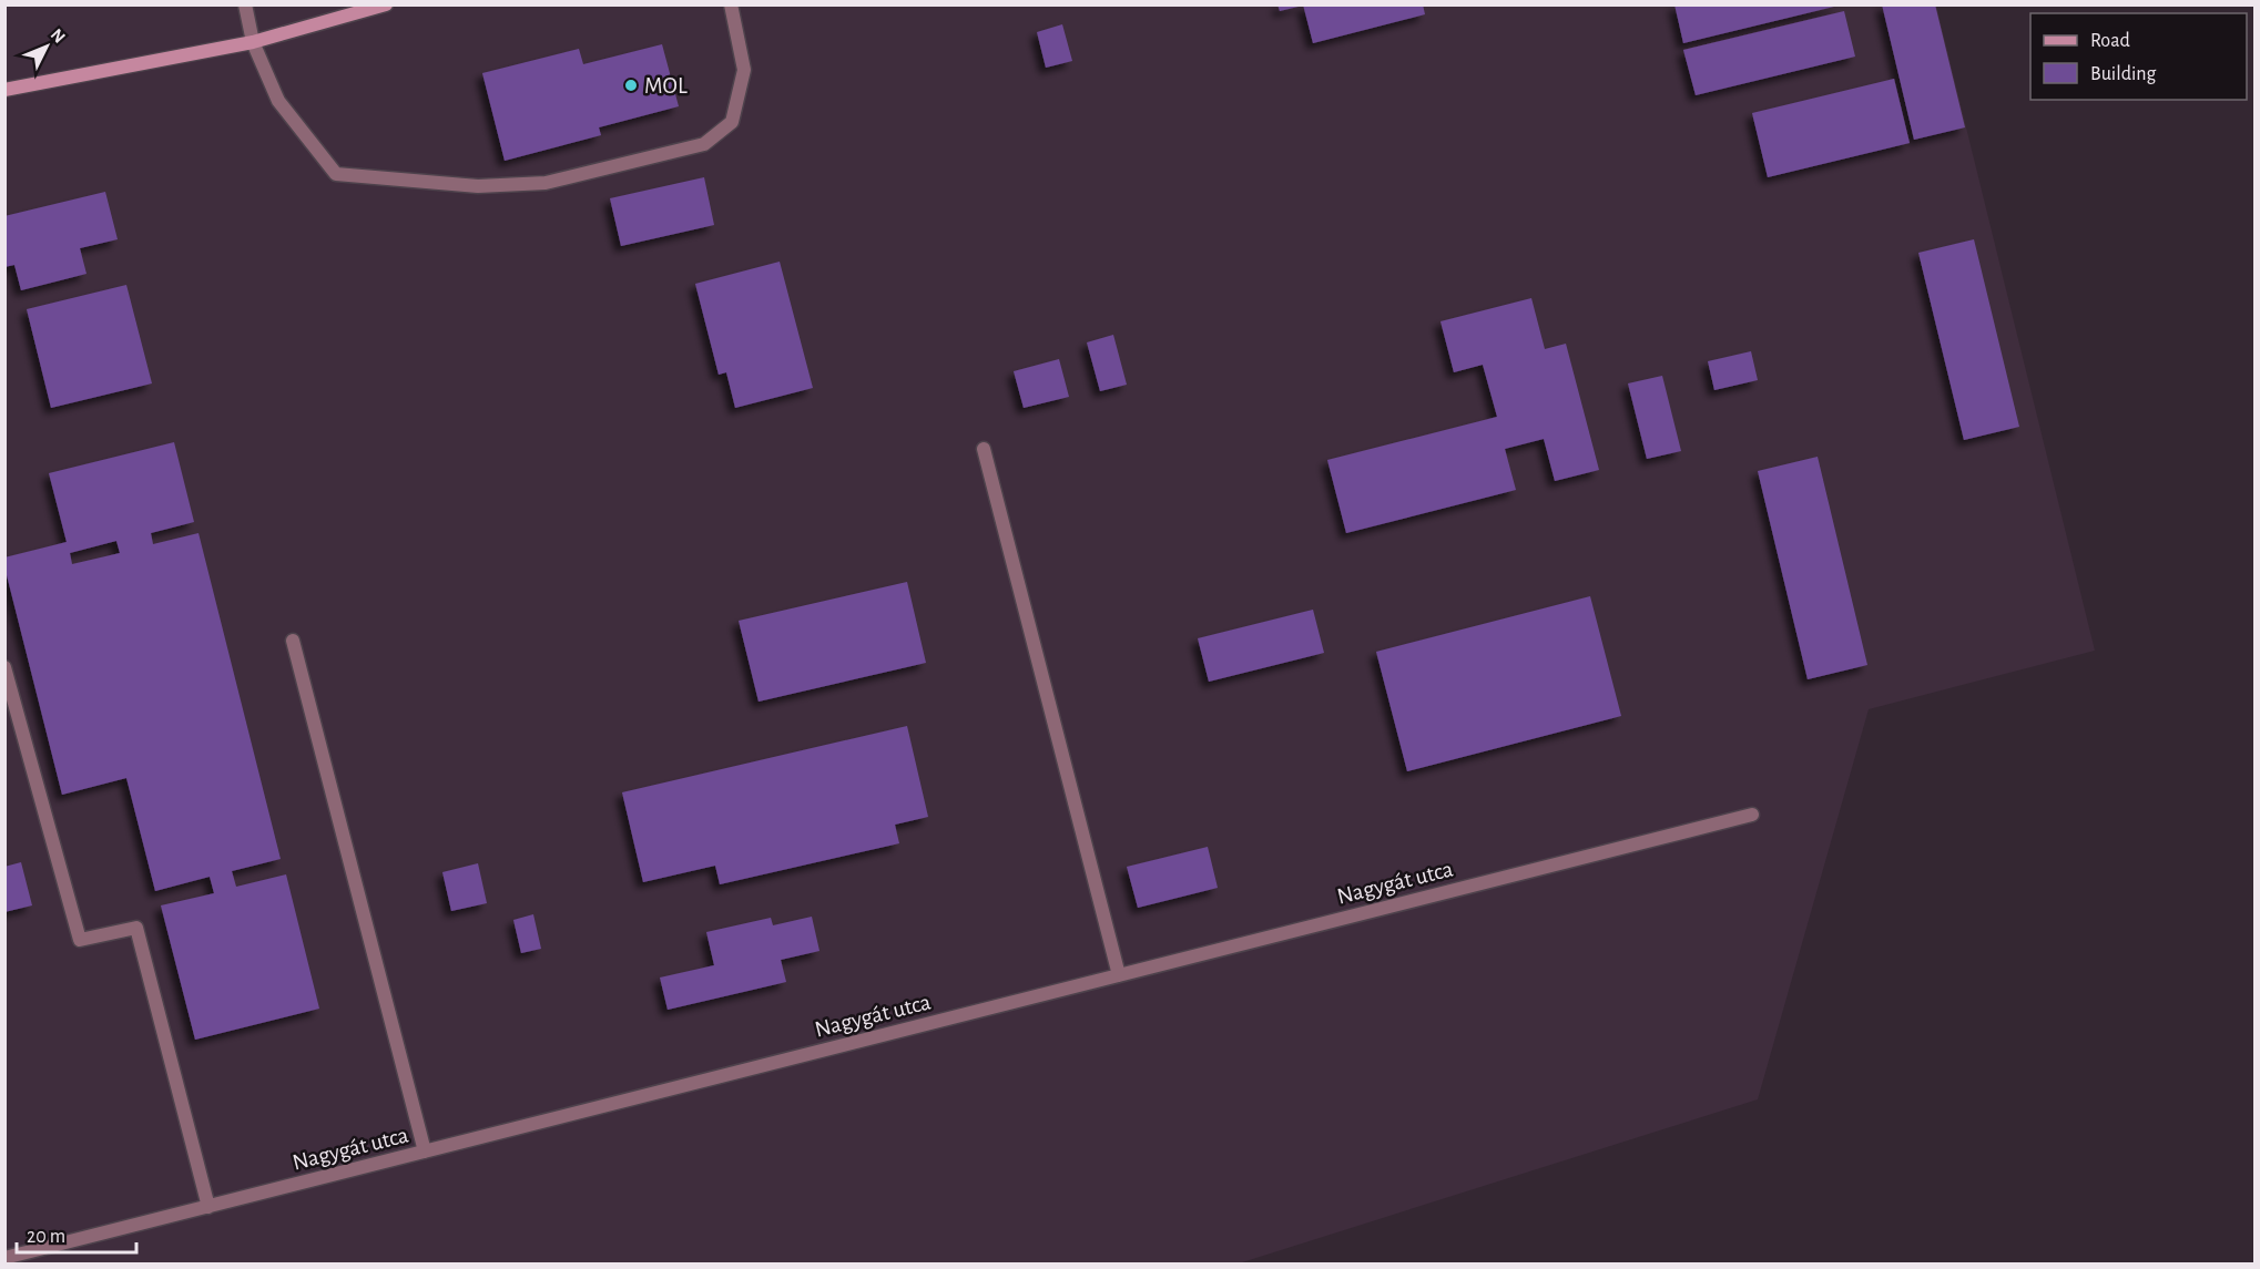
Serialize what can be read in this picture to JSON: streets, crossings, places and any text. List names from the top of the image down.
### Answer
{
  "streets": {
    "lane": ["Nagygát utca"]
  },
  "places": ["MOL"],
  "legend": ["Road", "Building"],
  "scale_bar": "20 m",
  "north": "top right"
}
